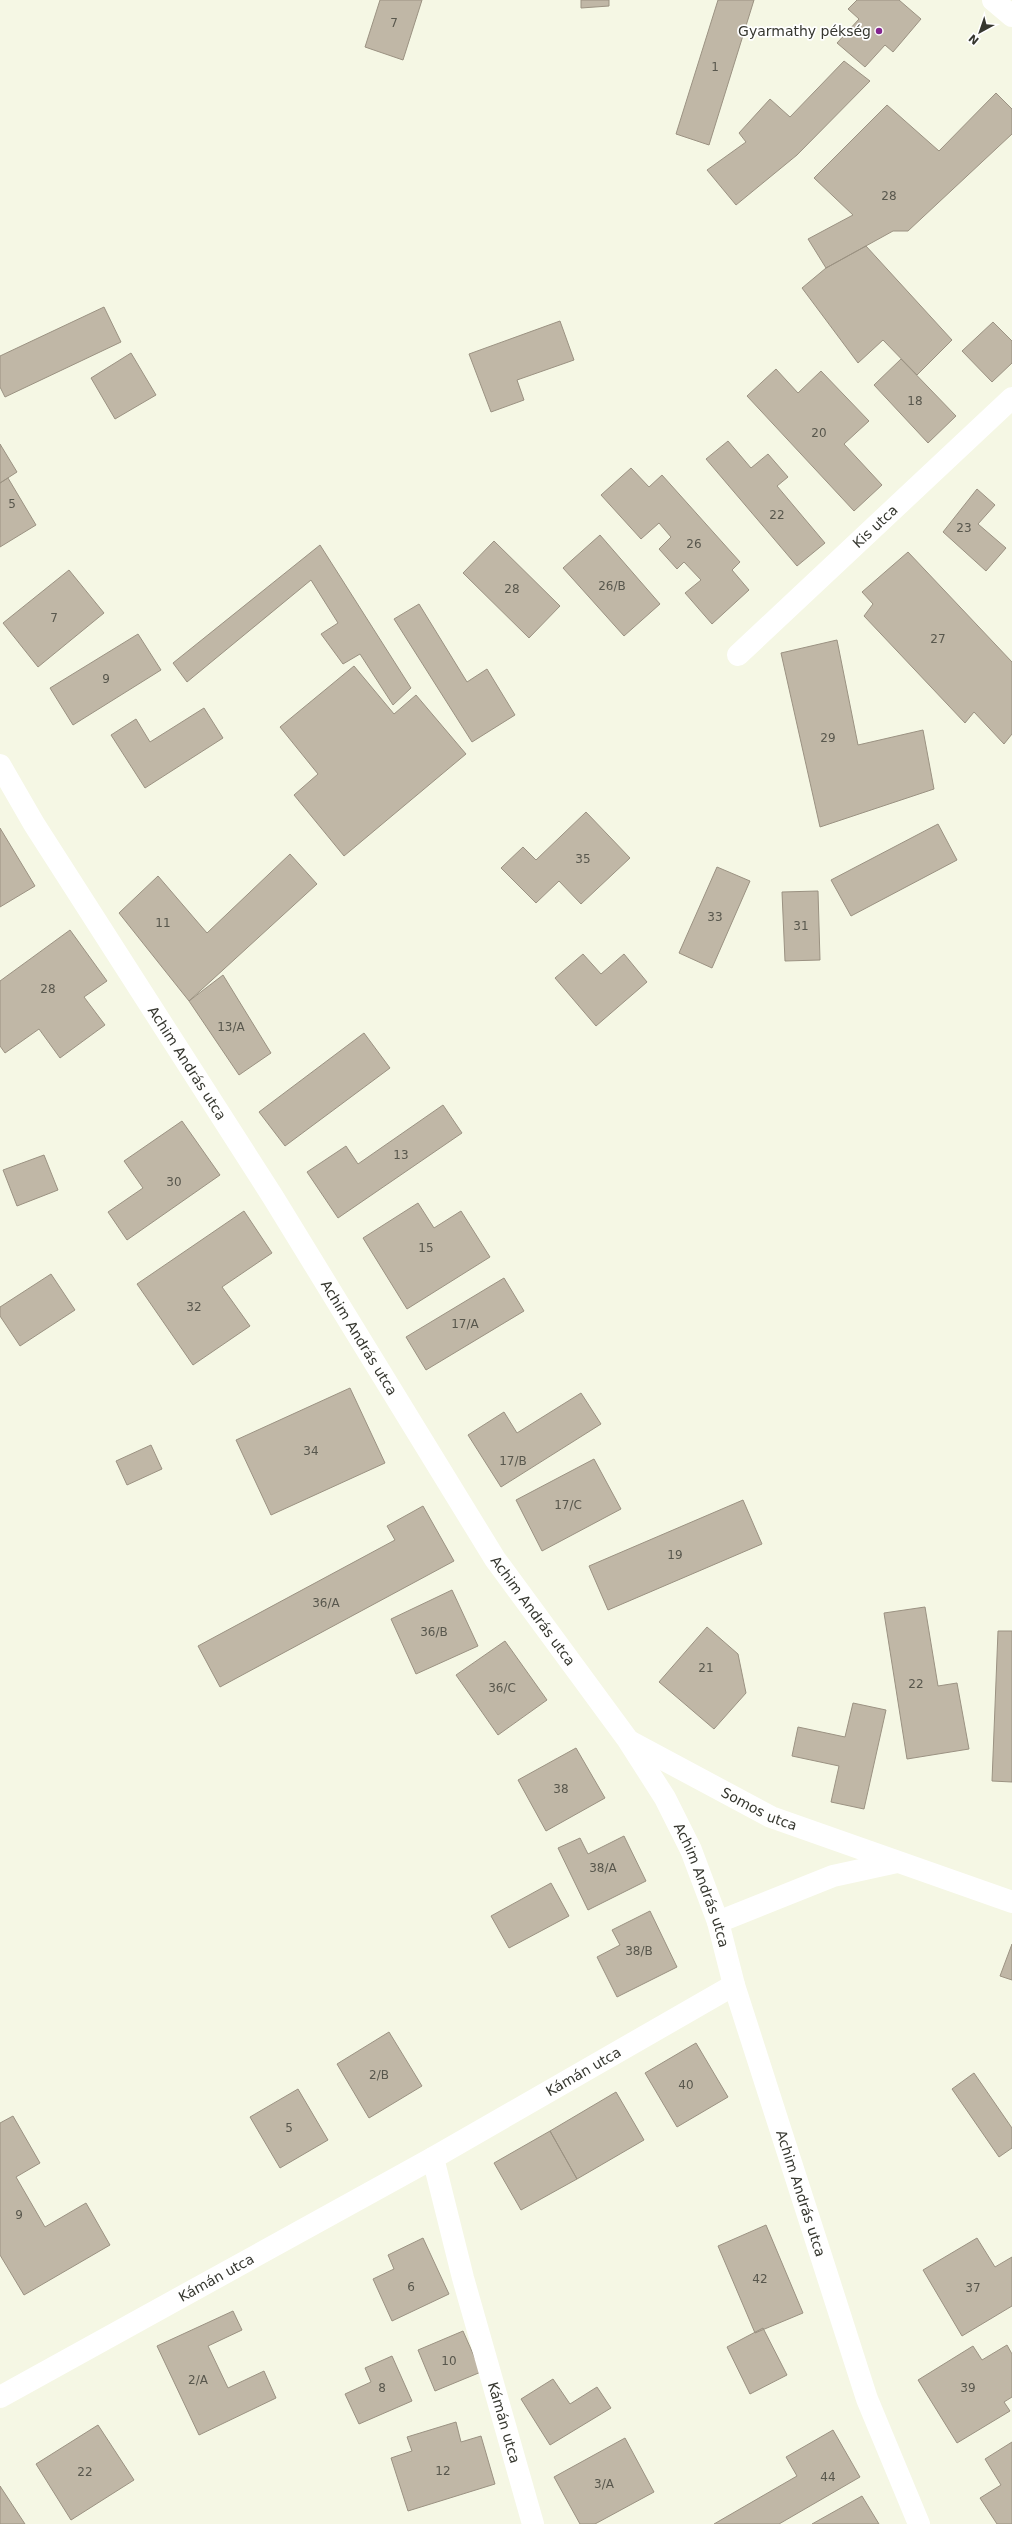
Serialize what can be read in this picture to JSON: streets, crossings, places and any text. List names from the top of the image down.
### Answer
{
  "streets": {
    "street": [
      "Kis utca",
      "Achim András utca",
      "Somos utca",
      "Kámán utca"
    ]
  },
  "crossings": [
    ["Achim András utca", "Somos utca"],
    ["Achim András utca", "Kámán utca"]
  ],
  "places": ["Gyarmathy pékség"],
  "house_numbers": [
    "7",
    "1",
    "28",
    "18",
    "20",
    "5",
    "22",
    "23",
    "26",
    "26/B",
    "28",
    "7",
    "27",
    "9",
    "29",
    "35",
    "33",
    "11",
    "31",
    "28",
    "13/A",
    "13",
    "30",
    "15",
    "32",
    "17/A",
    "34",
    "17/B",
    "17/C",
    "19",
    "36/A",
    "36/B",
    "21",
    "22",
    "36/C",
    "38",
    "38/A",
    "38/B",
    "2/B",
    "40",
    "5",
    "9",
    "42",
    "6",
    "37",
    "10",
    "2/A",
    "8",
    "39",
    "12",
    "22",
    "44",
    "3/A"
  ],
  "north": "bottom left"
}
